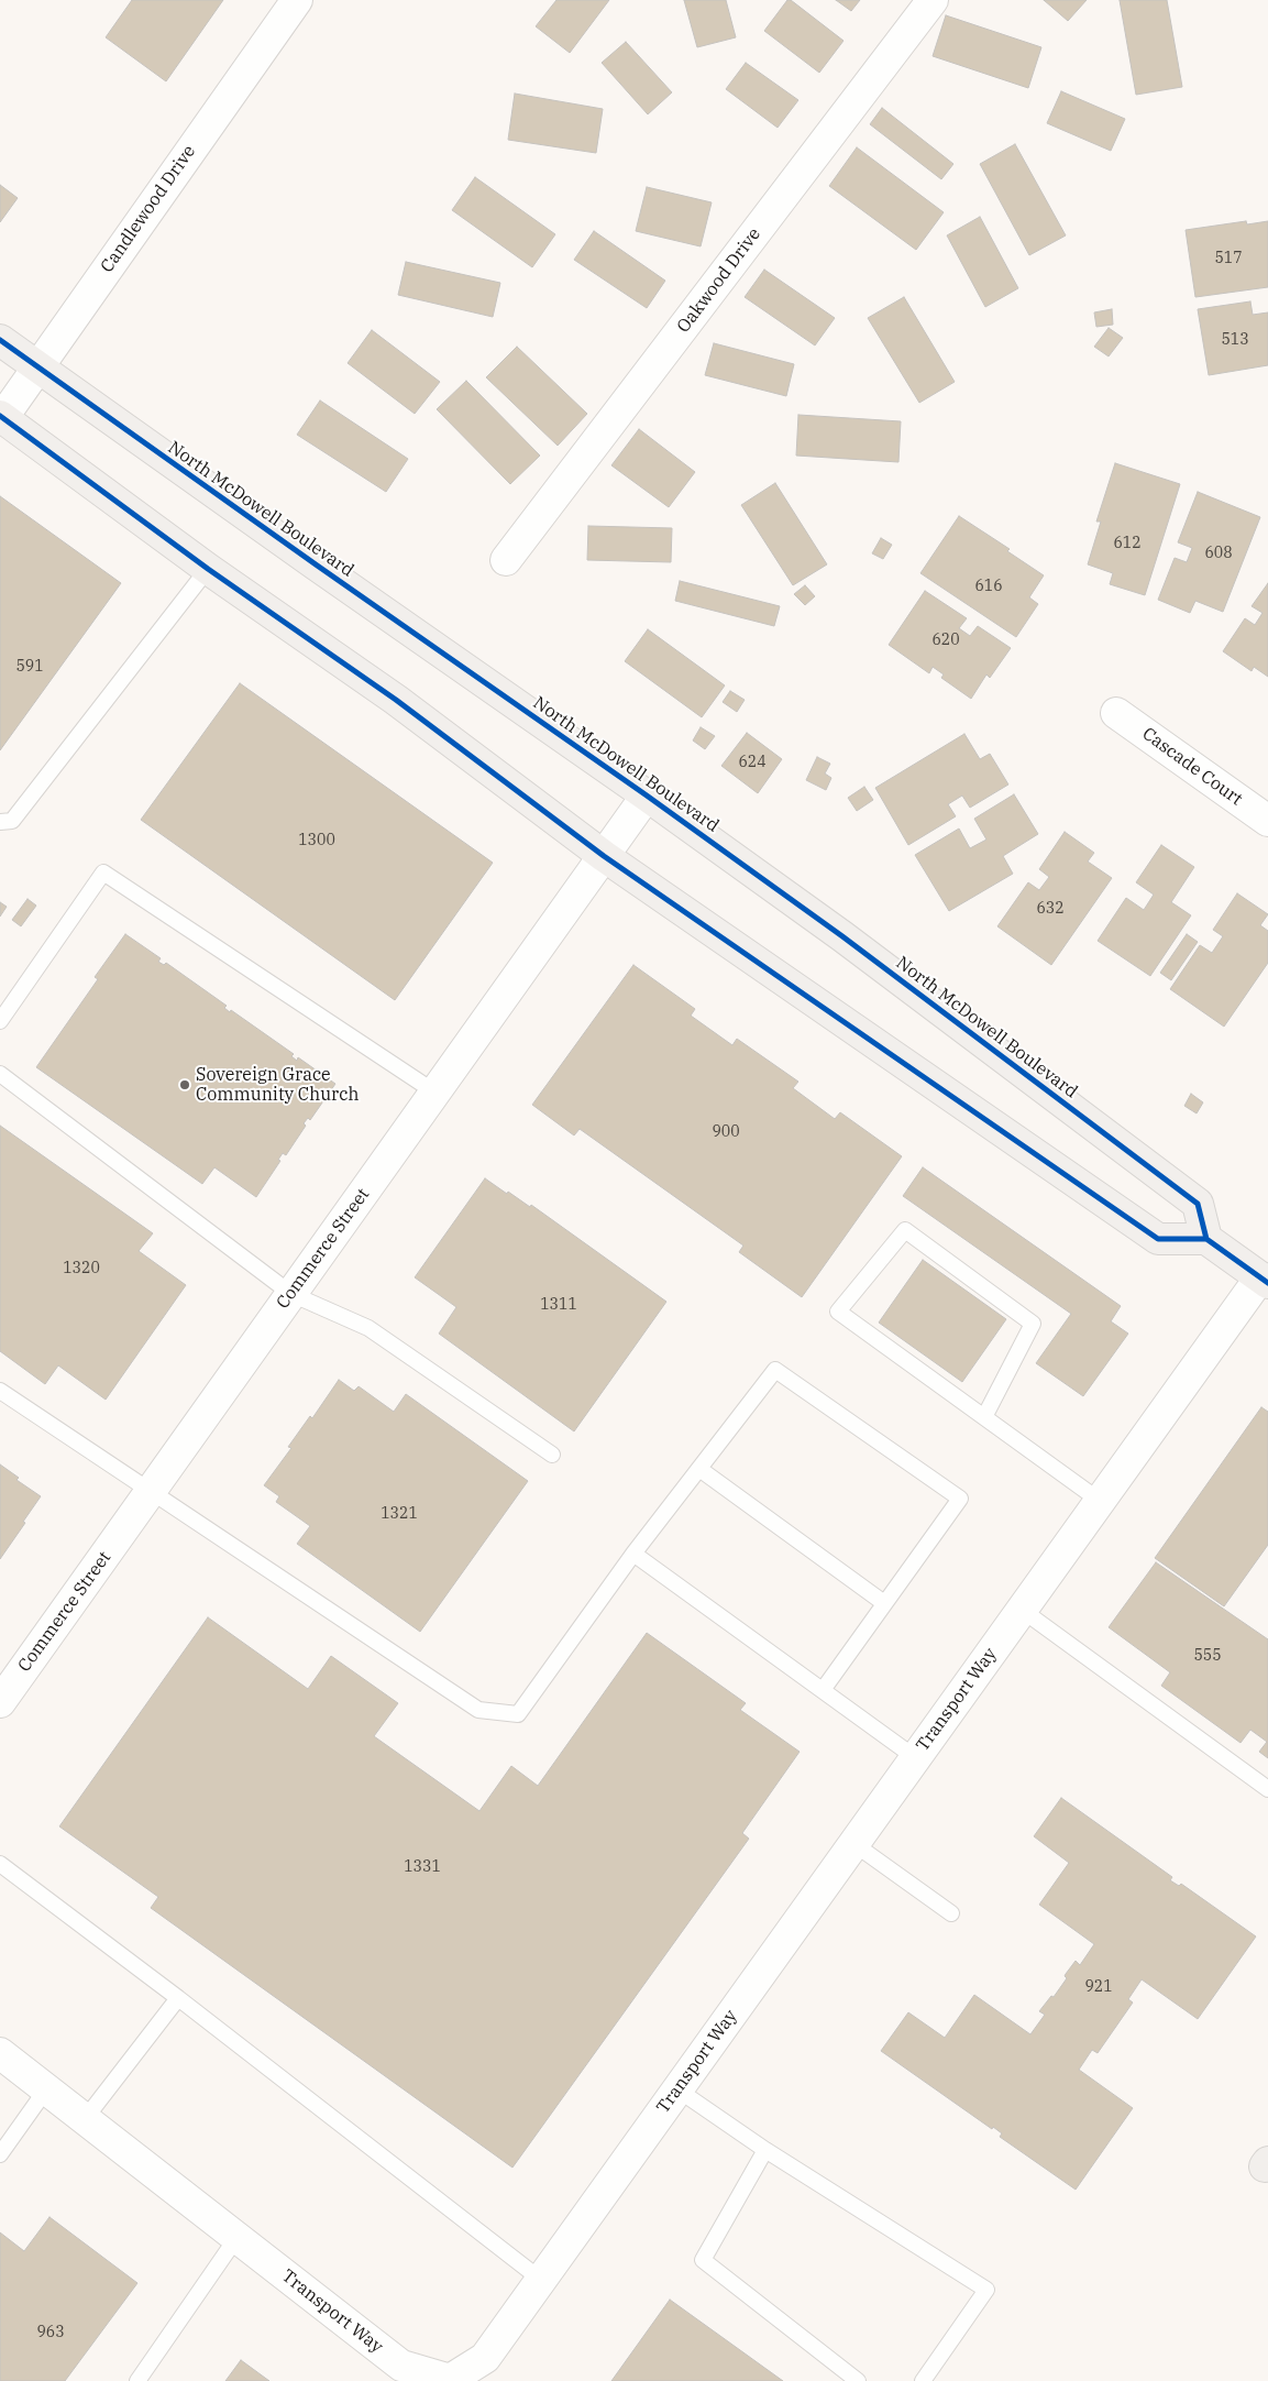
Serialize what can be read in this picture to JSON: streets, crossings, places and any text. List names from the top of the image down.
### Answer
{
  "streets": {
    "main road": ["North McDowell Boulevard"],
    "street": [
      "Candlewood Drive",
      "Oakwood Drive",
      "Cascade Court",
      "Commerce Street",
      "Transport Way"
    ]
  },
  "crossings": [
    ["Candlewood Drive", "North McDowell Boulevard"],
    ["North McDowell Boulevard", "Commerce Street"]
  ],
  "places": ["Sovereign Grace Community Church"],
  "house_numbers": [
    "517",
    "513",
    "612",
    "608",
    "616",
    "620",
    "591",
    "624",
    "1300",
    "632",
    "900",
    "1320",
    "1311",
    "1321",
    "555",
    "1331",
    "921",
    "963"
  ]
}
